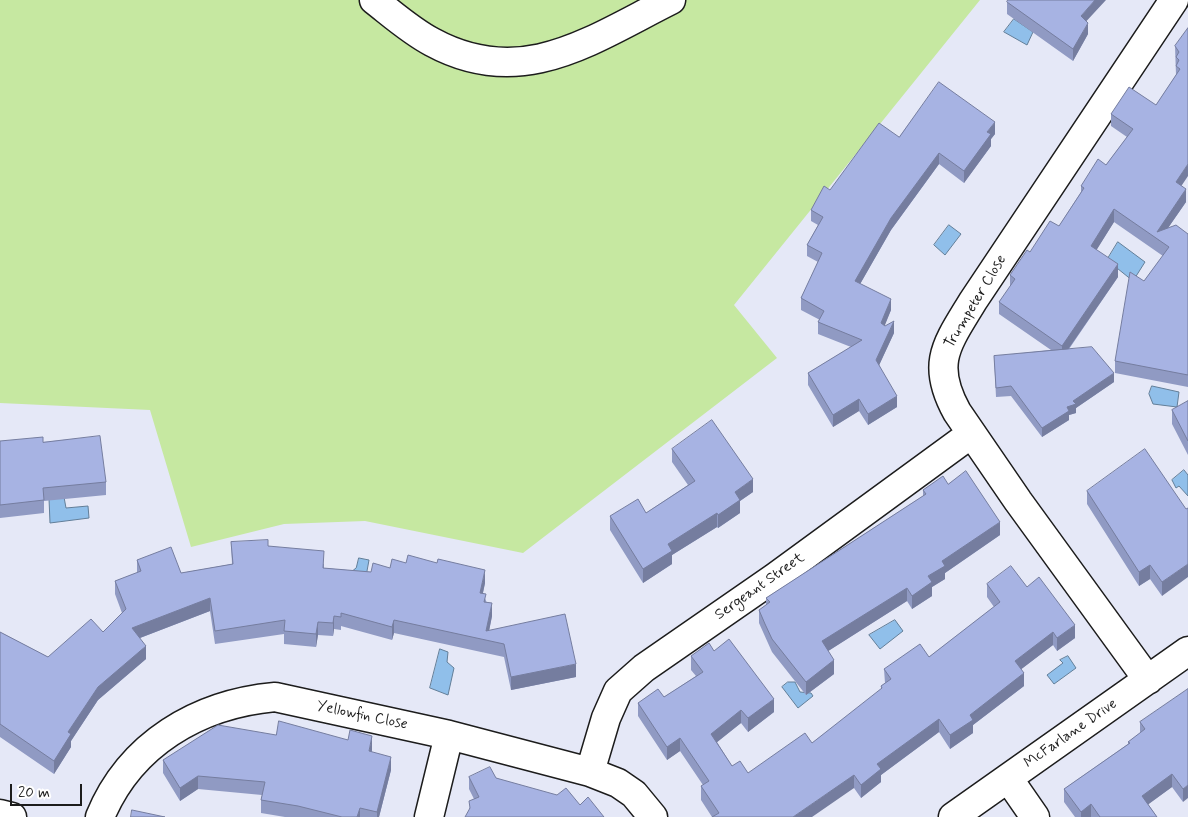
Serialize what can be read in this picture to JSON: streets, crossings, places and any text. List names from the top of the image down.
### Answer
{
  "streets": {
    "street": [
      "Trumpeter Close",
      "Sergeant Street",
      "Yellowfin Close",
      "McFarlane Drive"
    ]
  },
  "crossings": [
    ["Trumpeter Close", "Sergeant Street"],
    ["Trumpeter Close", "McFarlane Drive"],
    ["Sergeant Street", "Yellowfin Close"]
  ],
  "scale_bar": "20 m"
}
